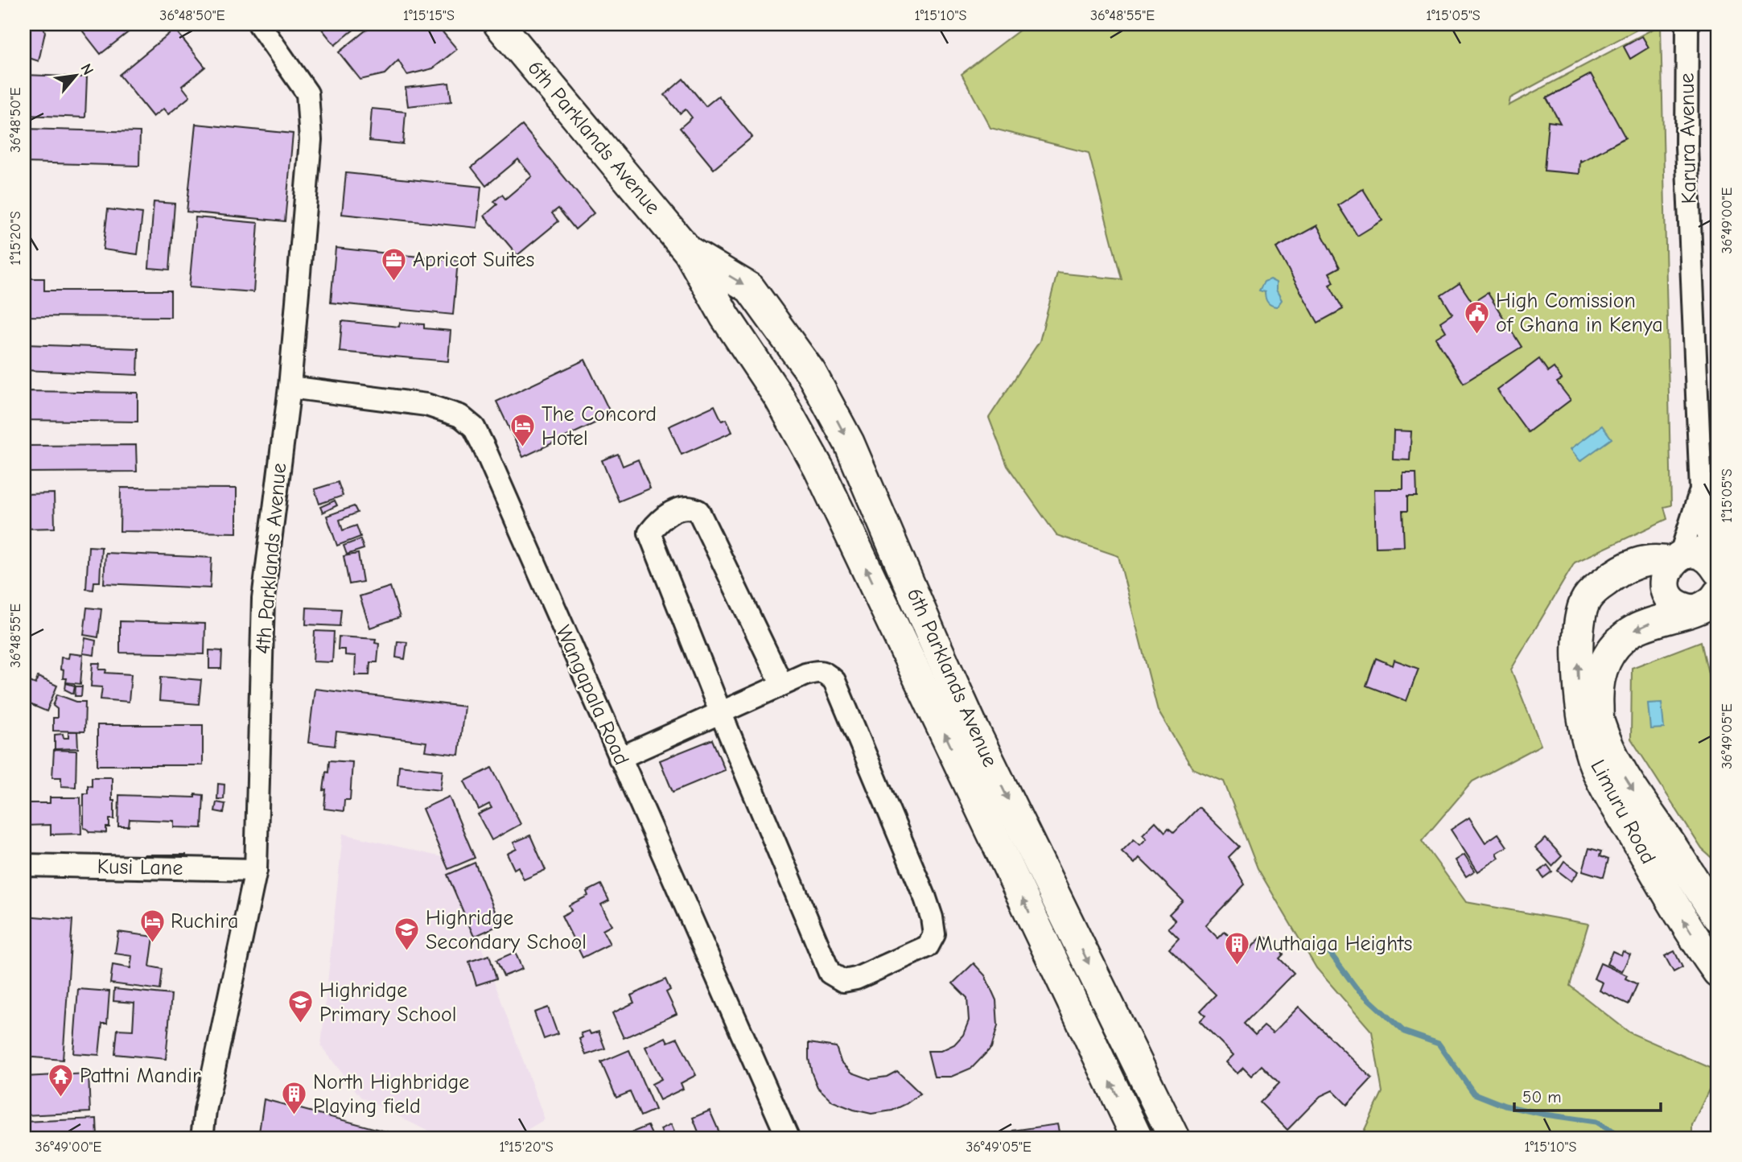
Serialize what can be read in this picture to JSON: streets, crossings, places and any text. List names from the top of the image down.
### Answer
{
  "streets": {
    "street": [
      "6th Parklands Avenue",
      "Karura Avenue",
      "4th Parklands Avenue",
      "Wangapala Road",
      "Limuru Road",
      "Kusi Lane"
    ]
  },
  "crossings": [
    ["Karura Avenue", "Limuru Road"],
    ["4th Parklands Avenue", "Wangapala Road"],
    ["4th Parklands Avenue", "Kusi Lane"]
  ],
  "one_way": ["Limuru Road"],
  "places": {
    "office": ["Apricot Suites"],
    "public building": ["High Comission of Ghana in Kenya"],
    "hotel": ["The Concord Hotel", "Ruchira"],
    "school or university": ["Highridge Secondary School", "Highridge Primary School"],
    "building": ["Muthaiga Heights", "North Highbridge Playing field"],
    "temple": ["Pattni Mandir"]
  },
  "scale_bar": "50 m",
  "north": "top right",
  "coordinates": [
    "36°48'50\"E",
    "1°15'15\"S",
    "1°15'10\"S",
    "36°48'55\"E",
    "1°15'05\"S",
    "36°49'00\"E",
    "1°15'20\"S",
    "36°49'05\"E"
  ]
}
